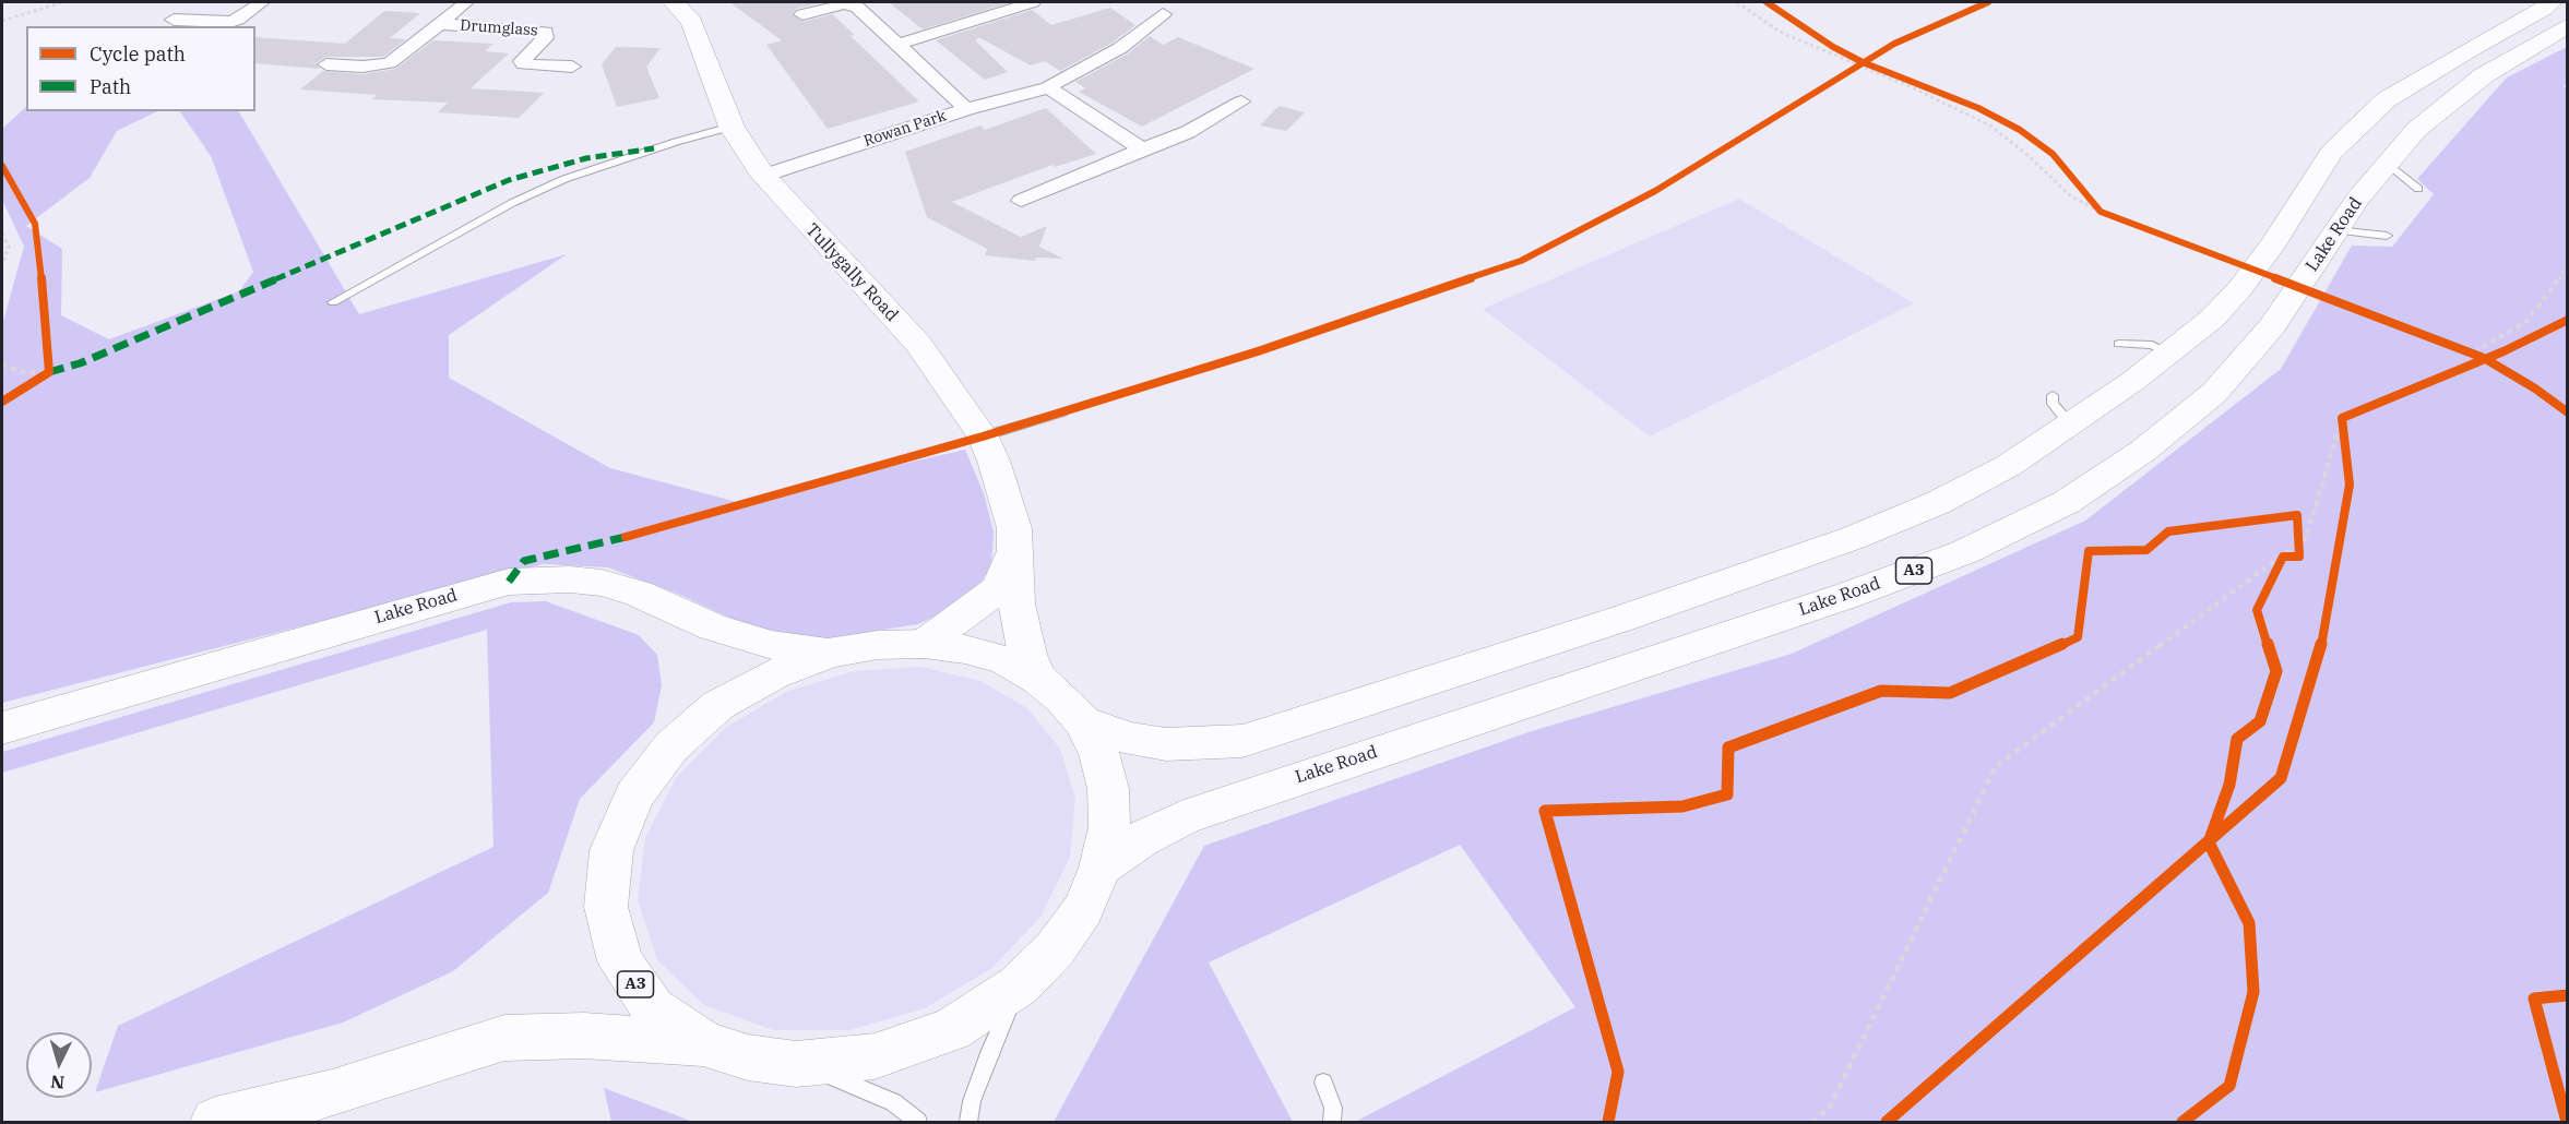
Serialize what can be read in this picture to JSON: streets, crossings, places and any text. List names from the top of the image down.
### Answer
{
  "streets": {
    "main road": ["Lake Road", "Tullygally Road", "A3"],
    "street": ["Drumglass", "Rowan Park"]
  },
  "crossings": [
    ["Rowan Park", "Tullygally Road"],
    ["Lake Road", "A3"],
    ["Tullygally Road", "A3"]
  ],
  "legend": ["Cycle path", "Path"],
  "north": "bottom"
}
